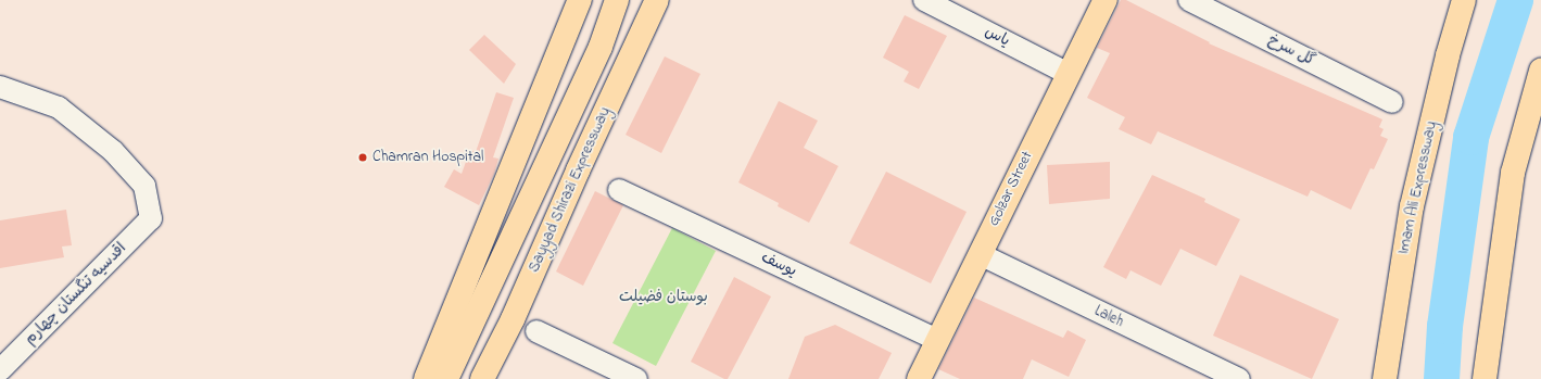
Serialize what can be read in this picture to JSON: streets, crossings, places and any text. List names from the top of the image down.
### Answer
{
  "streets": {
    "main road": ["Imam Ali Expressway", "Golzar Street", "Sayyad Shirazi Expressway"],
    "street": [
      "یاس",
      "گل سرخ",
      "یوسف",
      "اقدسیه تنگستان چهارم",
      "Laleh"
    ]
  },
  "crossings": [
    ["یاس", "Golzar Street"],
    ["Golzar Street", "یوسف"],
    ["Golzar Street", "Laleh"]
  ],
  "parks": ["بوستان فضیلت"],
  "places": ["Chamran Hospital"]
}
